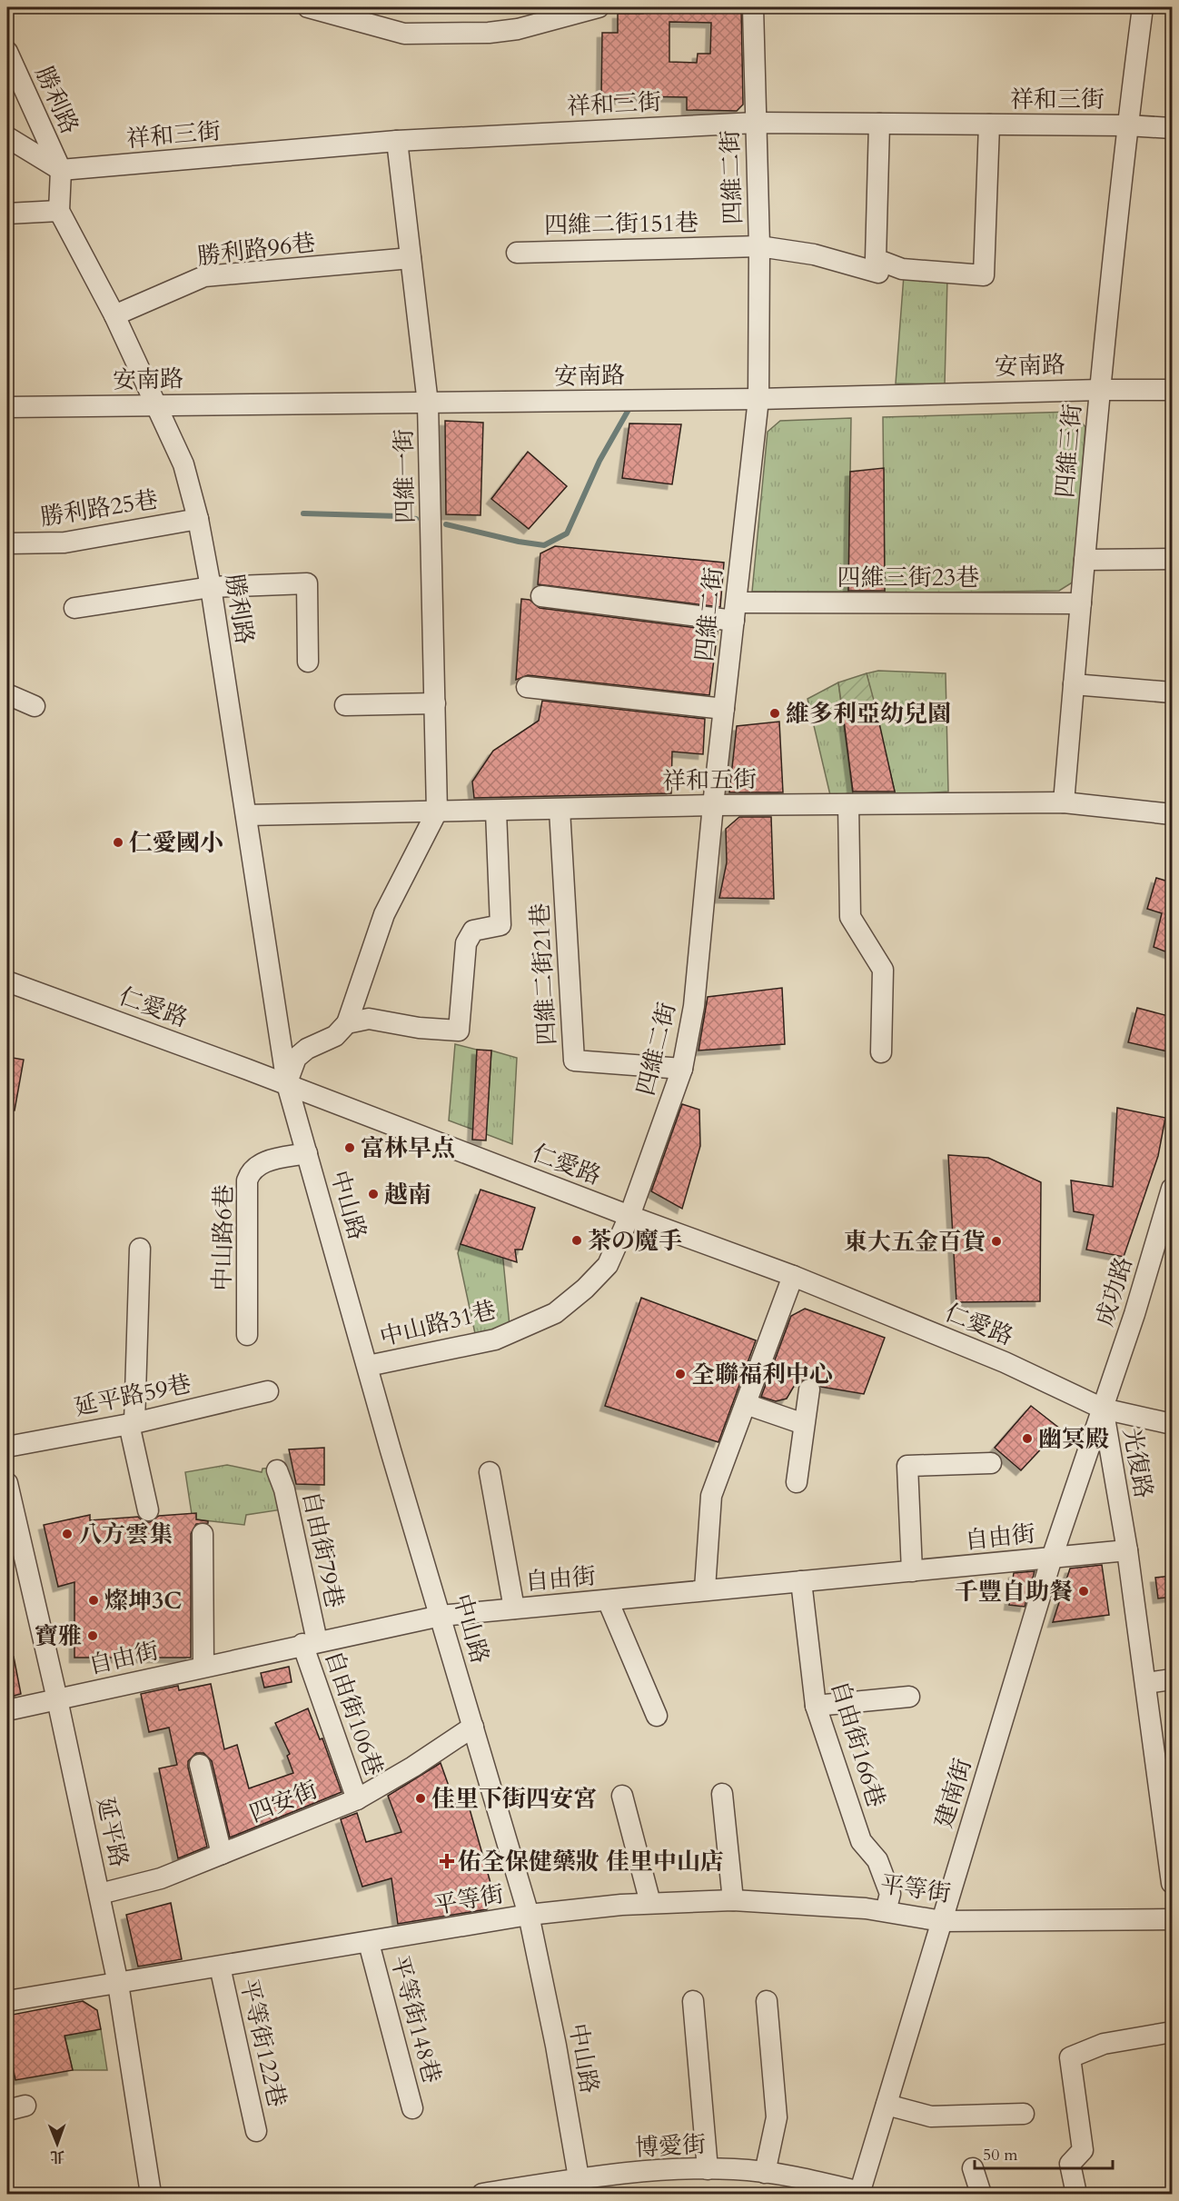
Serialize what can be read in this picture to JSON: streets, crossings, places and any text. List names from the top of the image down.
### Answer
{
  "streets": {
    "street": [
      "祥和三街",
      "勝利路",
      "四維二街",
      "四維二街151巷",
      "勝利路96巷",
      "安南路",
      "四維三街",
      "四維一街",
      "勝利路25巷",
      "四維三街23巷",
      "祥和五街",
      "四維二街21巷",
      "仁愛路",
      "中山路",
      "中山路6巷",
      "成功路",
      "中山路31巷",
      "延平路59巷",
      "光復路",
      "自由街",
      "自由街79巷",
      "自由街106巷",
      "自由街166巷",
      "建南街",
      "四安街",
      "延平路",
      "平等街",
      "平等街148巷",
      "平等街122巷",
      "博愛街"
    ]
  },
  "crossings": [
    ["祥和三街", "勝利路"],
    ["祥和三街", "四維二街"],
    ["祥和三街", "四維三街"],
    ["祥和三街", "四維一街"],
    ["勝利路", "勝利路96巷"],
    ["勝利路", "安南路"],
    ["勝利路", "勝利路25巷"],
    ["勝利路", "祥和五街"],
    ["勝利路", "仁愛路"],
    ["勝利路", "中山路"],
    ["四維二街", "四維二街151巷"],
    ["四維二街", "安南路"],
    ["四維二街", "四維三街23巷"],
    ["四維二街", "祥和五街"],
    ["四維二街", "四維二街21巷"],
    ["四維二街", "仁愛路"],
    ["四維二街", "中山路31巷"],
    ["勝利路96巷", "四維一街"],
    ["安南路", "四維三街"],
    ["安南路", "四維一街"],
    ["四維三街", "四維三街23巷"],
    ["四維三街", "祥和五街"],
    ["四維一街", "祥和五街"],
    ["祥和五街", "四維二街21巷"],
    ["仁愛路", "中山路"],
    ["仁愛路", "成功路"],
    ["仁愛路", "中山路31巷"],
    ["仁愛路", "光復路"],
    ["仁愛路", "建南街"],
    ["中山路", "中山路6巷"],
    ["中山路", "中山路31巷"],
    ["中山路", "自由街"],
    ["中山路", "四安街"],
    ["中山路", "平等街"],
    ["中山路", "博愛街"],
    ["成功路", "光復路"],
    ["成功路", "建南街"],
    ["光復路", "自由街"],
    ["光復路", "建南街"],
    ["自由街", "自由街79巷"],
    ["自由街", "自由街106巷"],
    ["自由街", "自由街166巷"],
    ["自由街", "建南街"],
    ["自由街", "延平路"],
    ["自由街79巷", "自由街106巷"],
    ["自由街106巷", "四安街"],
    ["自由街166巷", "平等街"],
    ["建南街", "平等街"],
    ["建南街", "博愛街"],
    ["四安街", "延平路"],
    ["延平路", "平等街"],
    ["平等街", "平等街148巷"],
    ["平等街", "平等街122巷"]
  ],
  "places": {
    "other": [
      "維多利亞幼兒園",
      "仁愛國小",
      "富林早点",
      "越南",
      "茶の魔手",
      "東大五金百貨",
      "全聯福利中心",
      "幽冥殿",
      "八方雲集",
      "千豐自助餐",
      "燦坤3C",
      "寶雅",
      "佳里下街四安宮"
    ],
    "health": ["佑全保健藥妝 佳里中山店"]
  },
  "scale_bar": "50 m",
  "north": "bottom"
}
